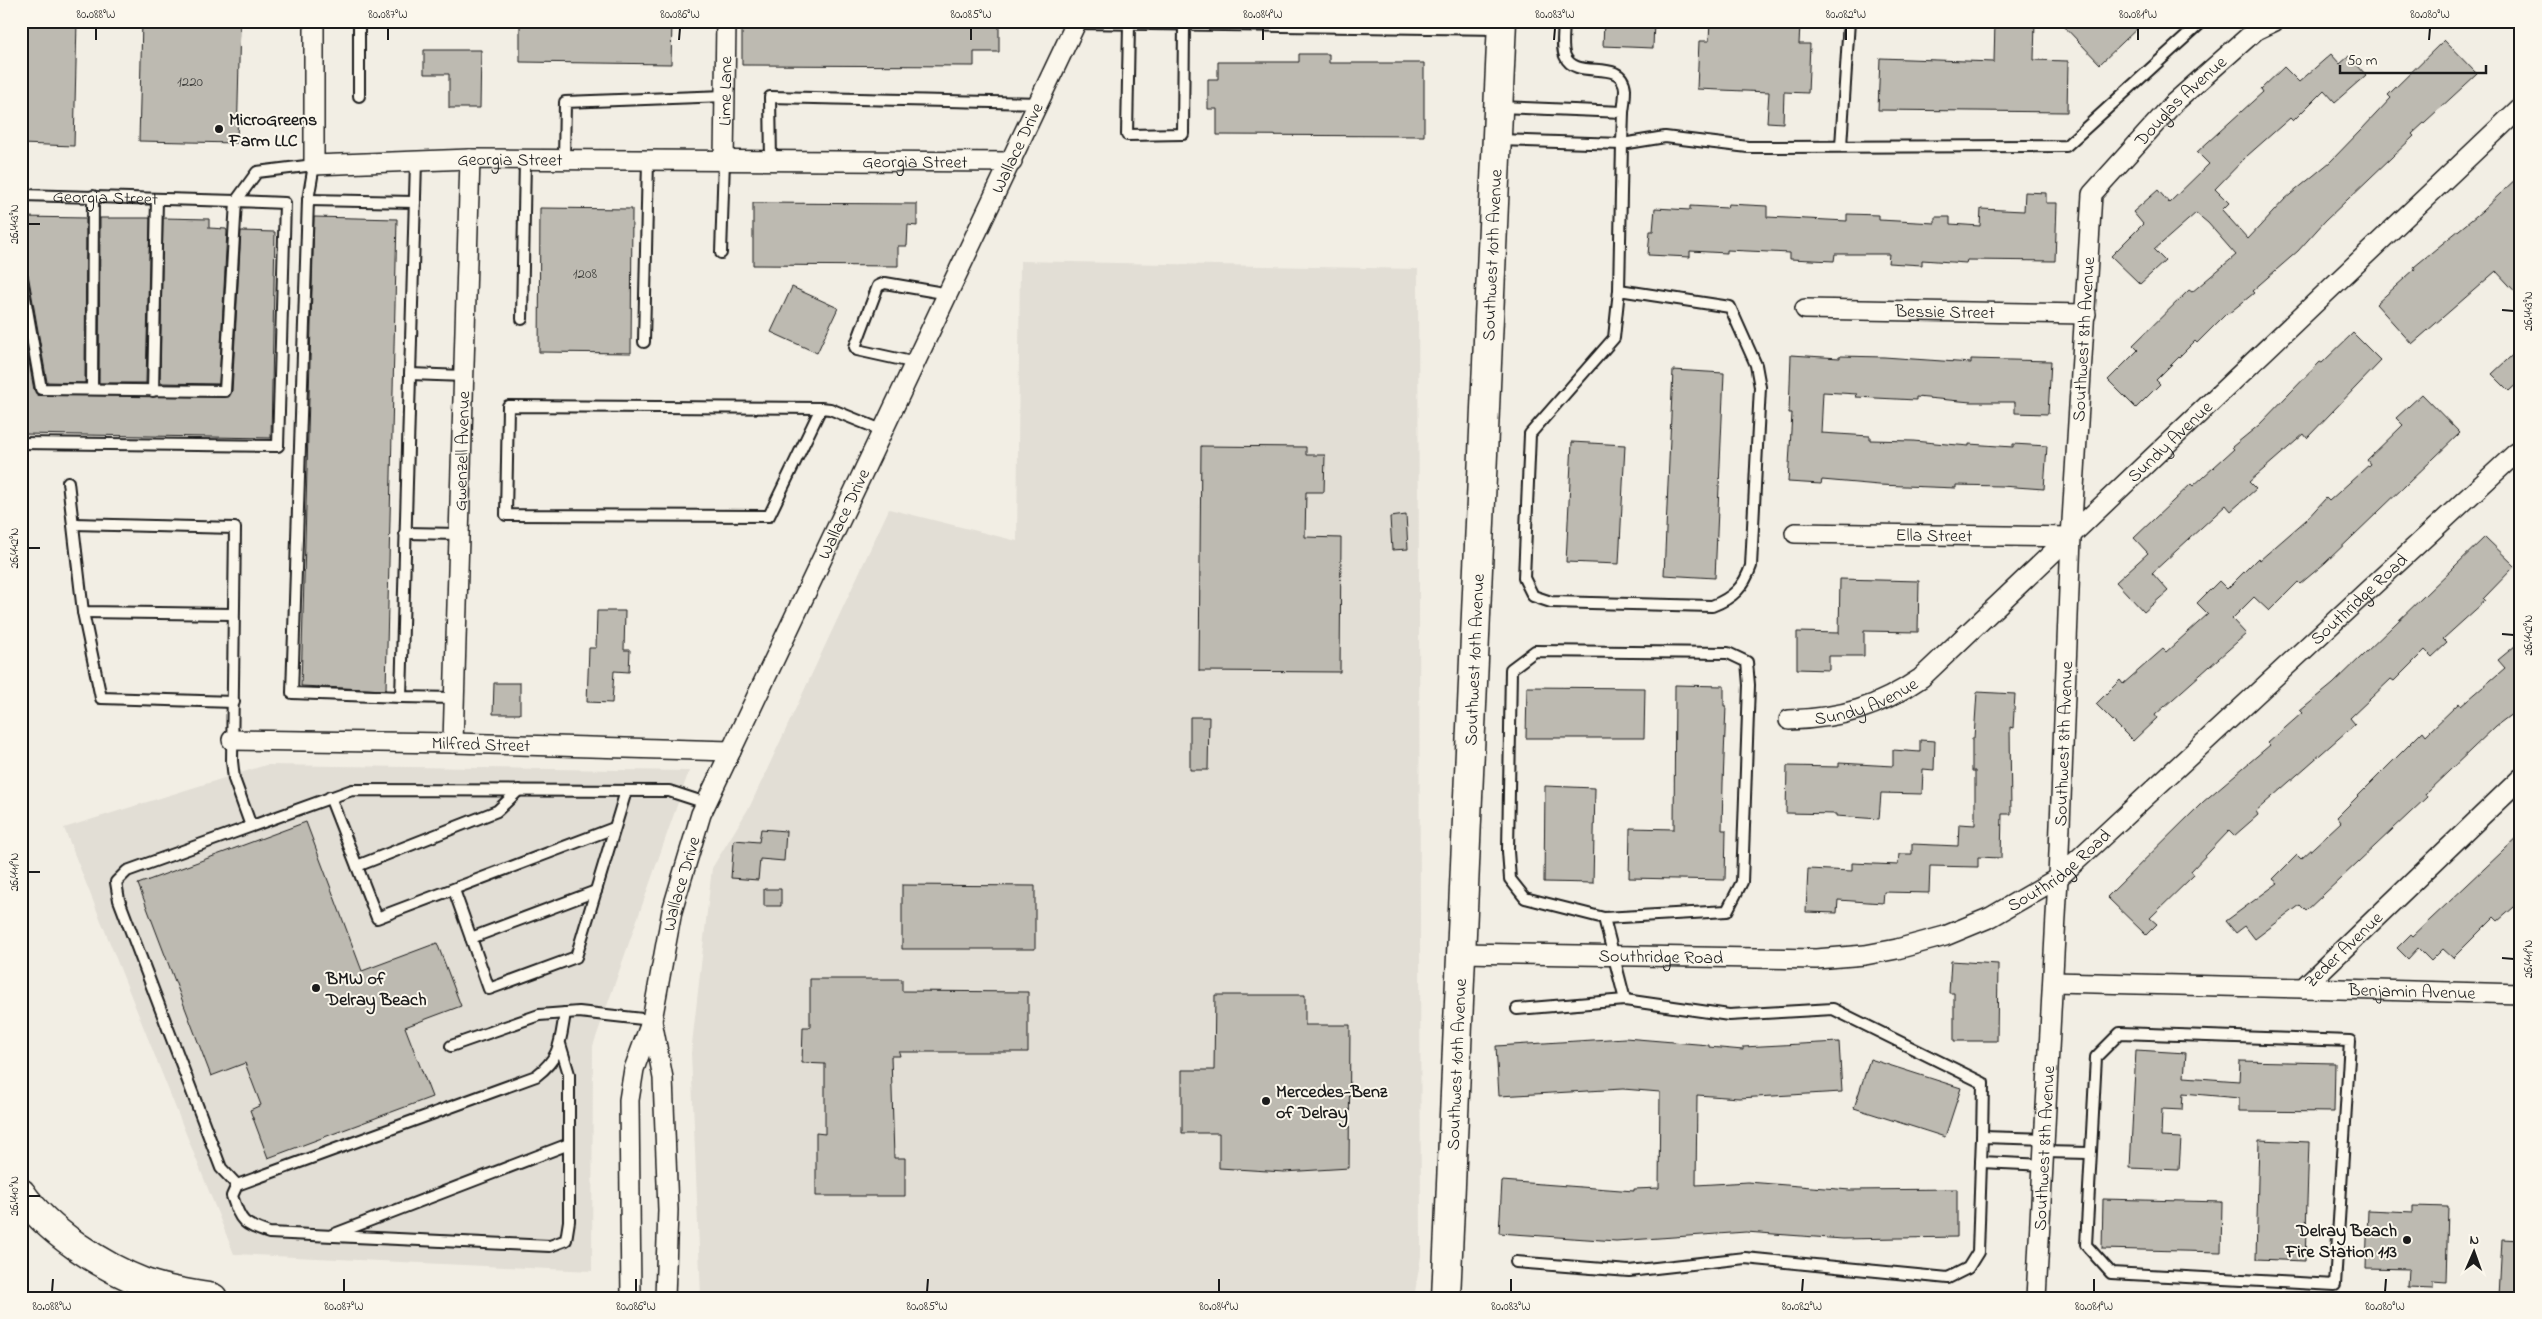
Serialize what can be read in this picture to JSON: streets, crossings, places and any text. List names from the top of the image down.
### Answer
{
  "streets": {
    "main road": ["Southwest 10th Avenue"],
    "street": [
      "Lime Lane",
      "Douglas Avenue",
      "Wallace Drive",
      "Georgia Street",
      "Bessie Street",
      "Southwest 8th Avenue",
      "Sundy Avenue",
      "Gwenzell Avenue",
      "Ella Street",
      "Southridge Road",
      "Milfred Street",
      "Zeder Avenue",
      "Benjamin Avenue"
    ]
  },
  "crossings": [
    ["Lime Lane", "Georgia Street"],
    ["Douglas Avenue", "Southwest 8th Avenue"],
    ["Wallace Drive", "Georgia Street"],
    ["Wallace Drive", "Milfred Street"],
    ["Georgia Street", "Gwenzell Avenue"],
    ["Southwest 10th Avenue", "Southridge Road"],
    ["Bessie Street", "Southwest 8th Avenue"],
    ["Southwest 8th Avenue", "Sundy Avenue"],
    ["Southwest 8th Avenue", "Ella Street"],
    ["Southwest 8th Avenue", "Southridge Road"],
    ["Southwest 8th Avenue", "Zeder Avenue"],
    ["Sundy Avenue", "Ella Street"],
    ["Gwenzell Avenue", "Milfred Street"],
    ["Zeder Avenue", "Benjamin Avenue"]
  ],
  "places": [
    "MicroGreens Farm LLC",
    "BMW of Delray Beach",
    "Mercedes-Benz of Delray",
    "Delray Beach Fire Station 113"
  ],
  "house_numbers": ["1220", "1208"],
  "scale_bar": "50 m",
  "north": "top",
  "coordinates": [
    "80.088°W",
    "80.087°W",
    "80.086°W",
    "80.085°W",
    "80.084°W",
    "80.083°W",
    "80.082°W",
    "80.081°W",
    "80.080°W",
    "26.443°N",
    "26.442°N",
    "26.441°N",
    "26.440°N"
  ]
}
